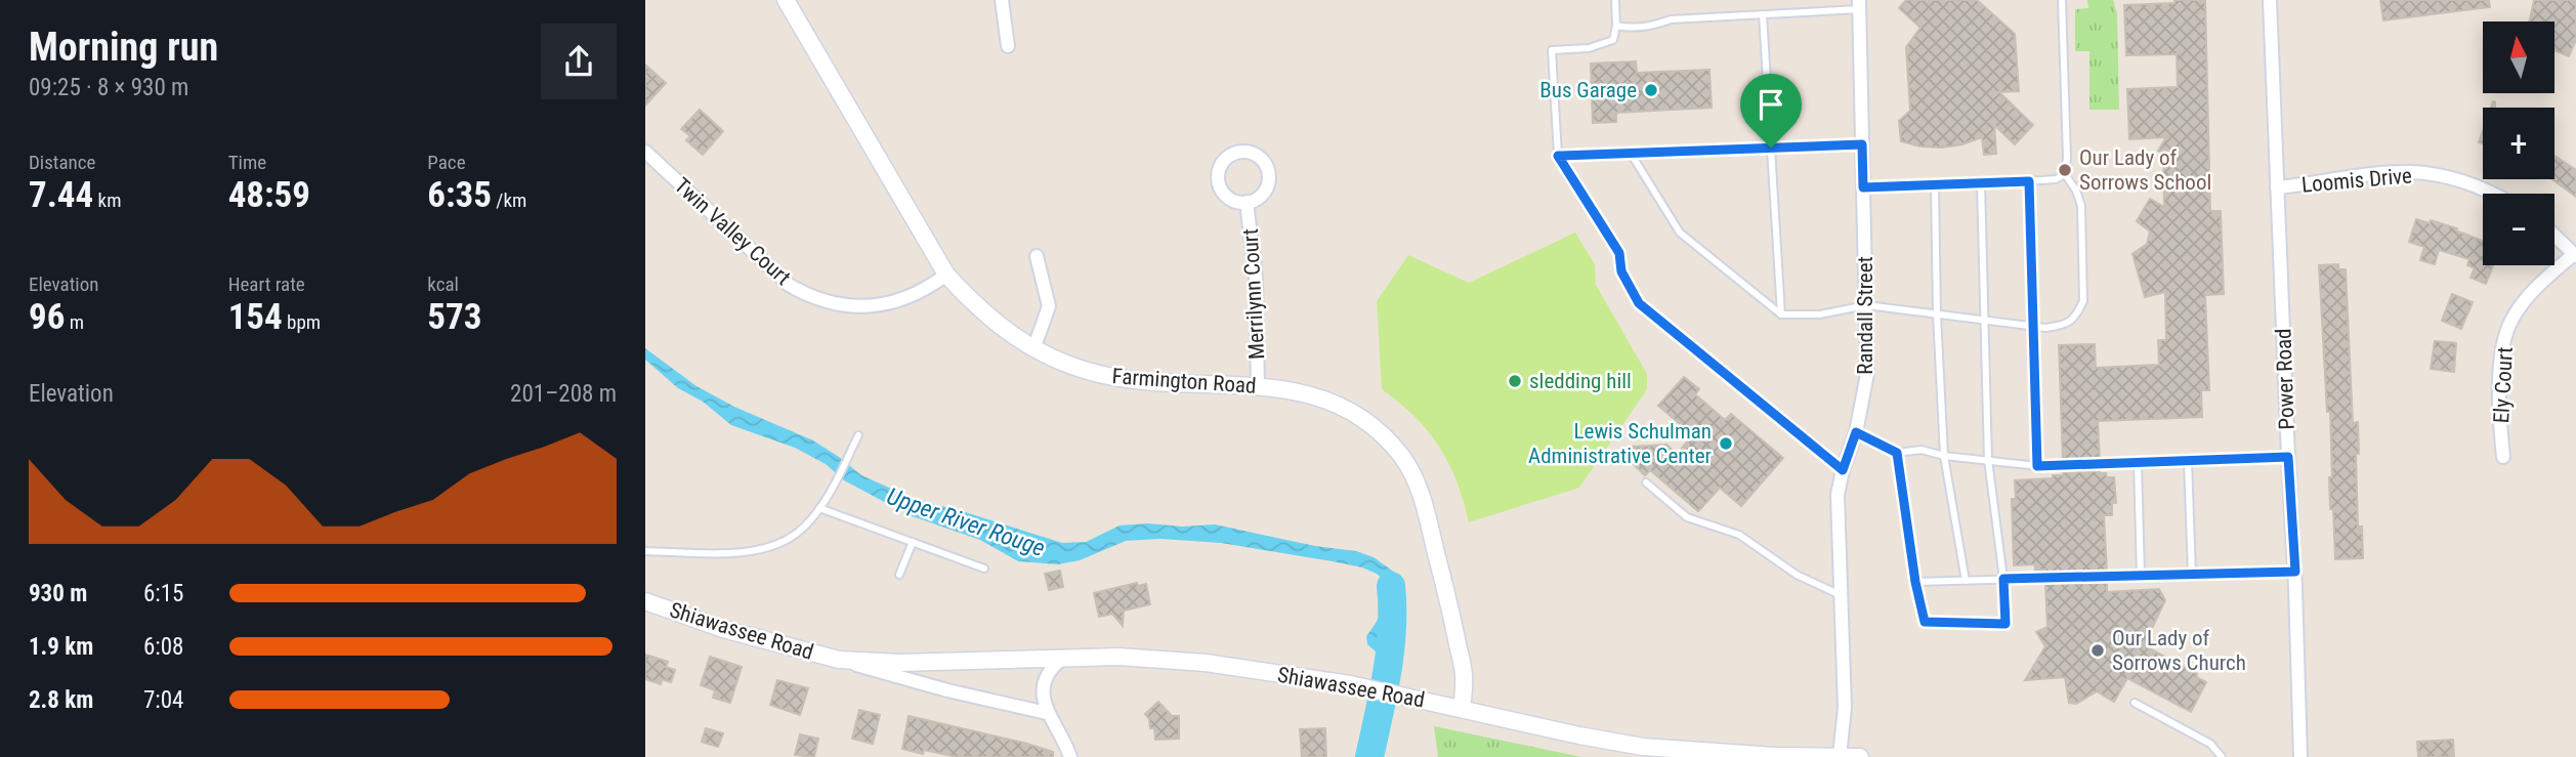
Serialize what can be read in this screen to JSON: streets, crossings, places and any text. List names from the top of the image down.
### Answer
{
  "streets": {
    "street": [
      "Loomis Drive",
      "Twin Valley Court",
      "Merrilynn Court",
      "Randall Street",
      "Power Road",
      "Farmington Road",
      "Ely Court",
      "Shiawassee Road"
    ]
  },
  "crossings": [
    ["Loomis Drive", "Power Road"],
    ["Twin Valley Court", "Farmington Road"],
    ["Merrilynn Court", "Farmington Road"],
    ["Randall Street", "Shiawassee Road"],
    ["Farmington Road", "Shiawassee Road"]
  ],
  "water": ["Upper River Rouge"],
  "places": [
    "Bus Garage",
    "Our Lady of Sorrows School",
    "sledding hill",
    "Lewis Schulman Administrative Center",
    "Our Lady of Sorrows Church"
  ],
  "north": "top",
  "page": {
    "heading": ["Morning run", "09:25 · 8 × 930 m"],
    "map_buttons": ["+", "−"],
    "stats": [
      ["Distance", "7.44 km"],
      ["Time", "48:59"],
      ["Pace", "6:35 /km"],
      ["Elevation", "96 m"],
      ["Heart rate", "154 bpm"],
      ["kcal", "573"]
    ],
    "chart": ["Elevation", "201–208 m"],
    "list": [
      {
        "name": "930 m",
        "note": "6:15"
      },
      {
        "name": "1.9 km",
        "note": "6:08"
      },
      {
        "name": "2.8 km",
        "note": "7:04"
      }
    ]
  }
}
